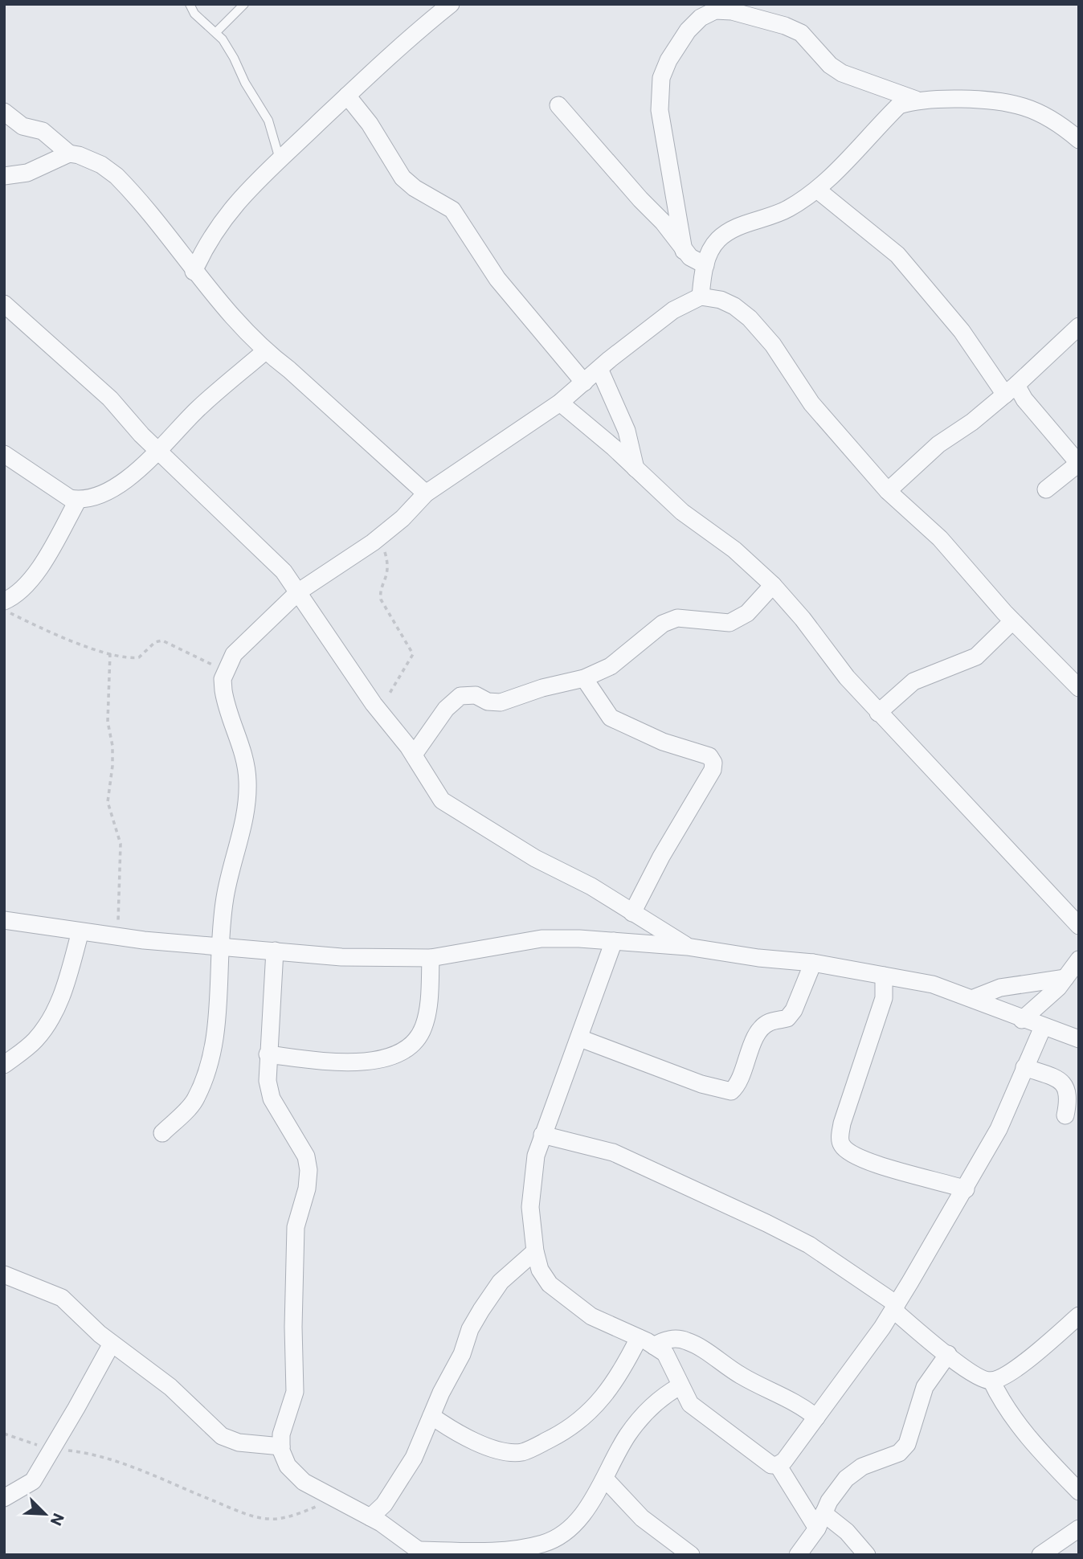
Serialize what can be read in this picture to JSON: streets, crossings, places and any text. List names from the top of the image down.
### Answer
{
  "north": "bottom right"
}
